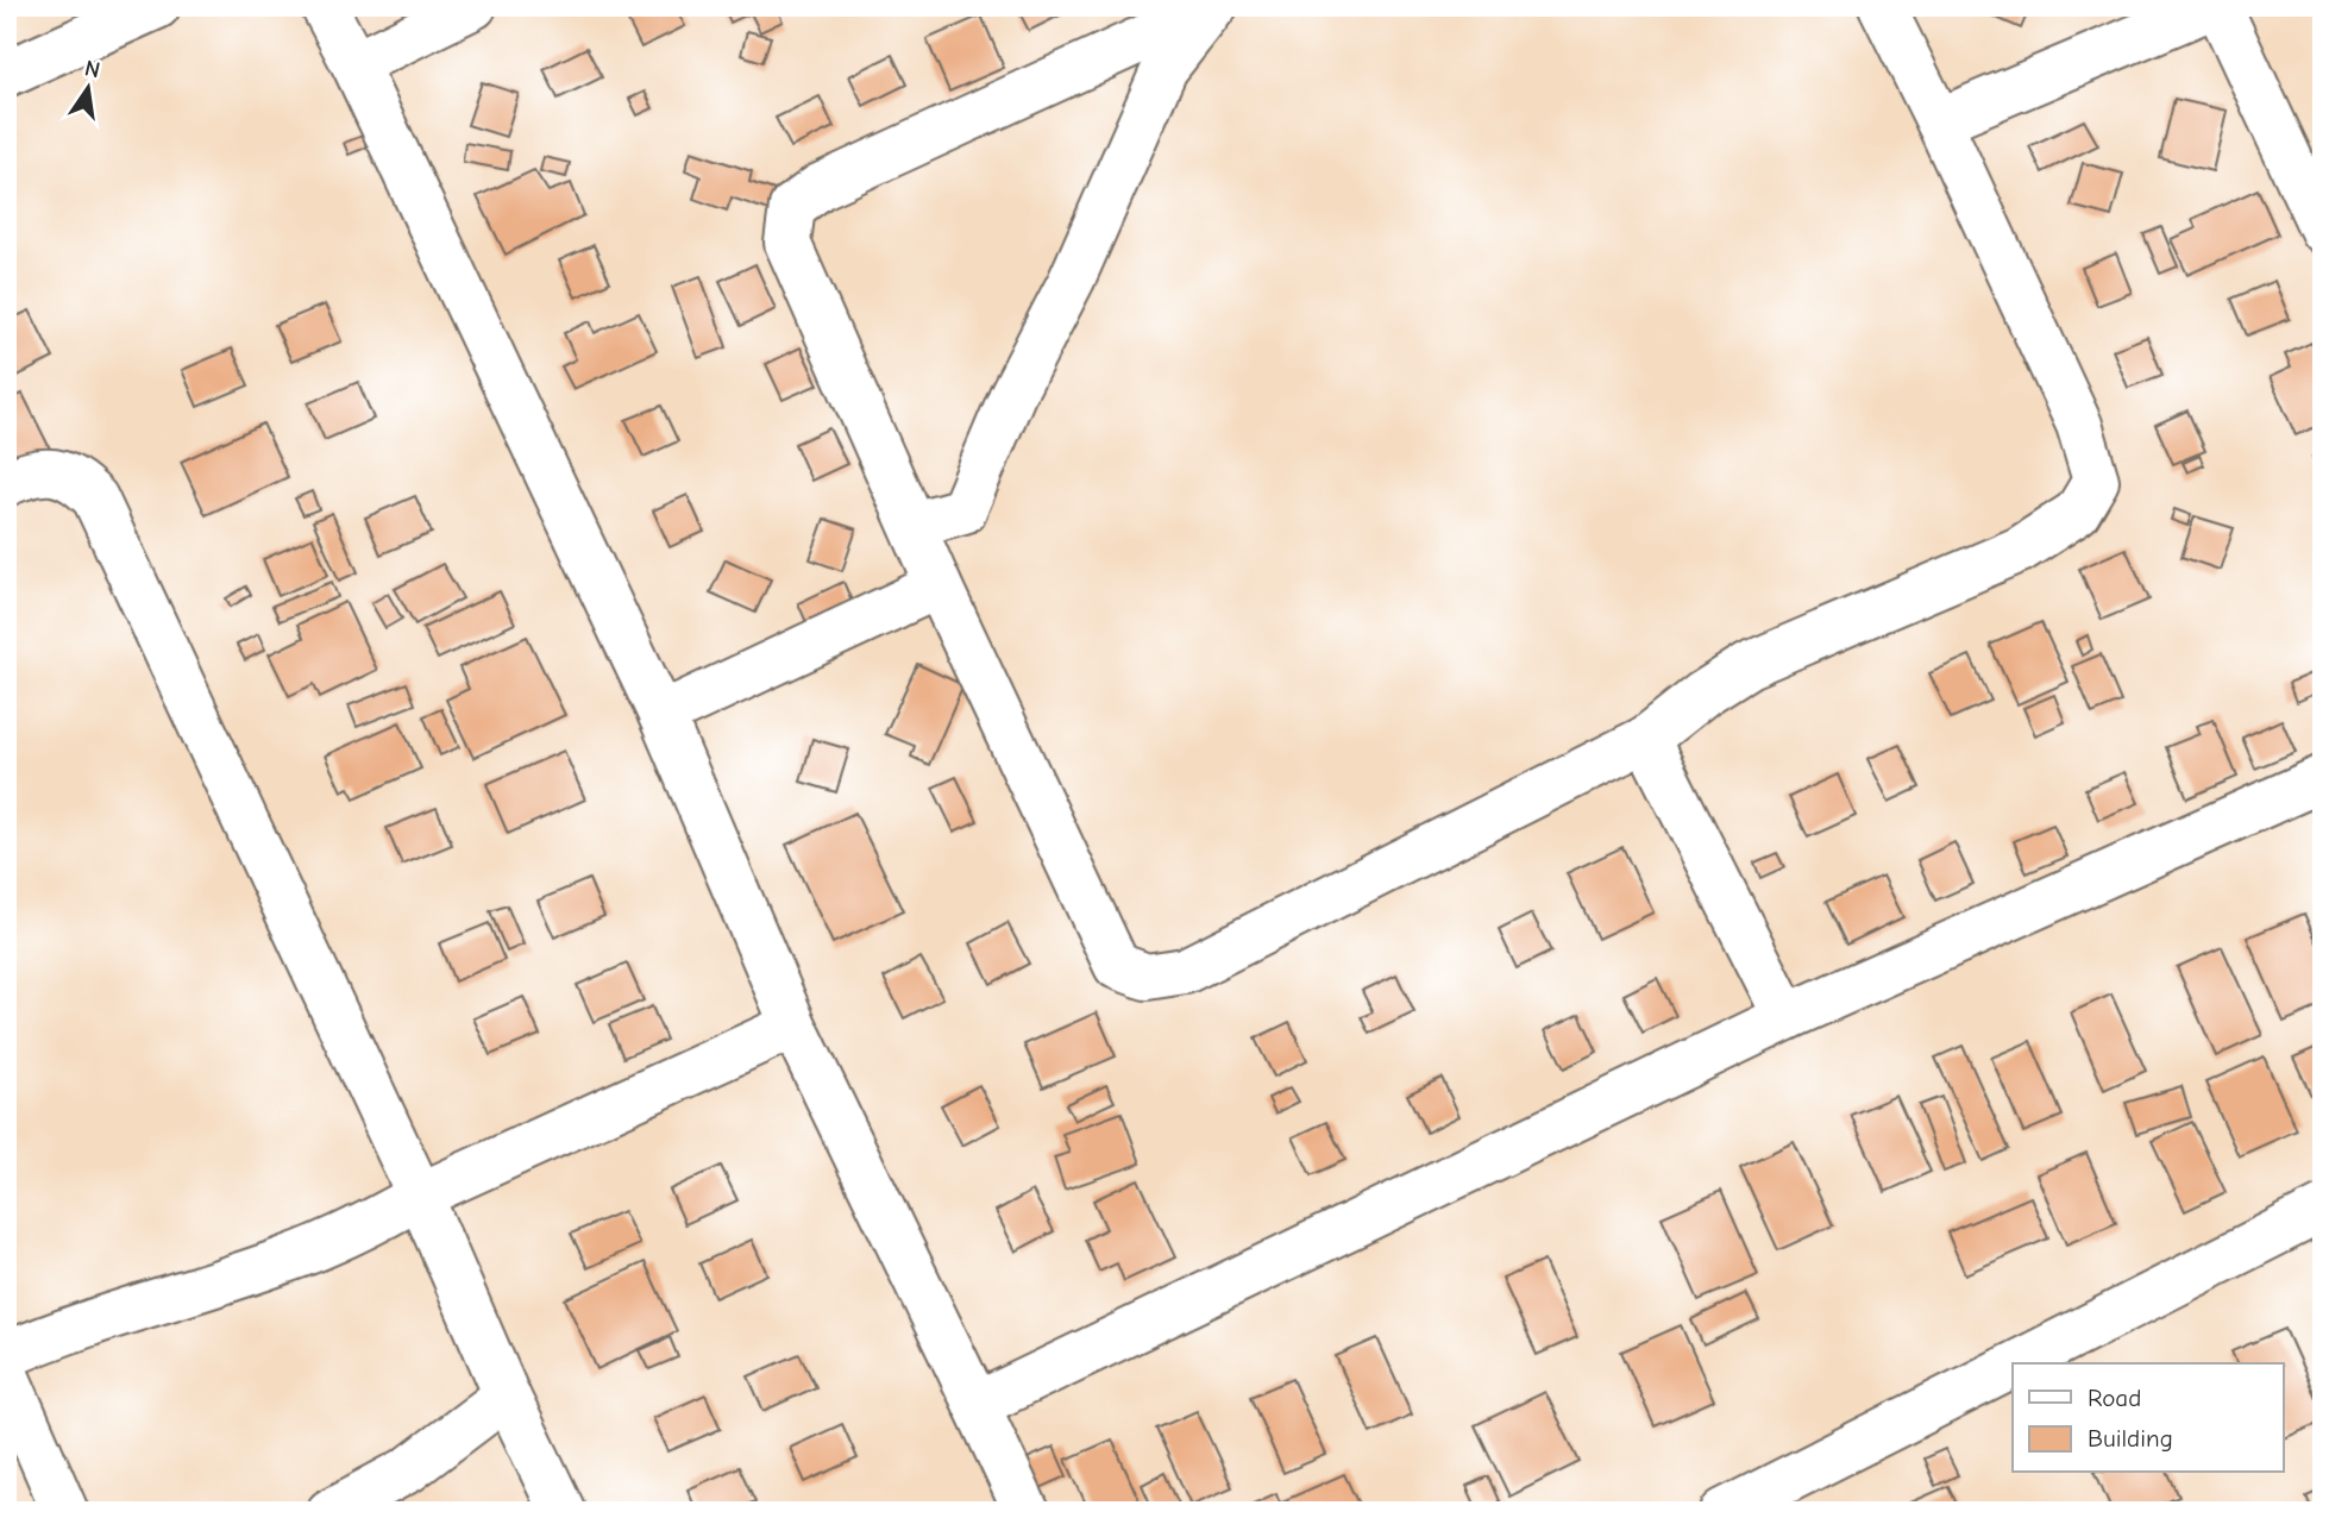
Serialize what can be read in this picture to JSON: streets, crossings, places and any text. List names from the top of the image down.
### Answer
{
  "legend": ["Road", "Building"],
  "north": "top"
}
